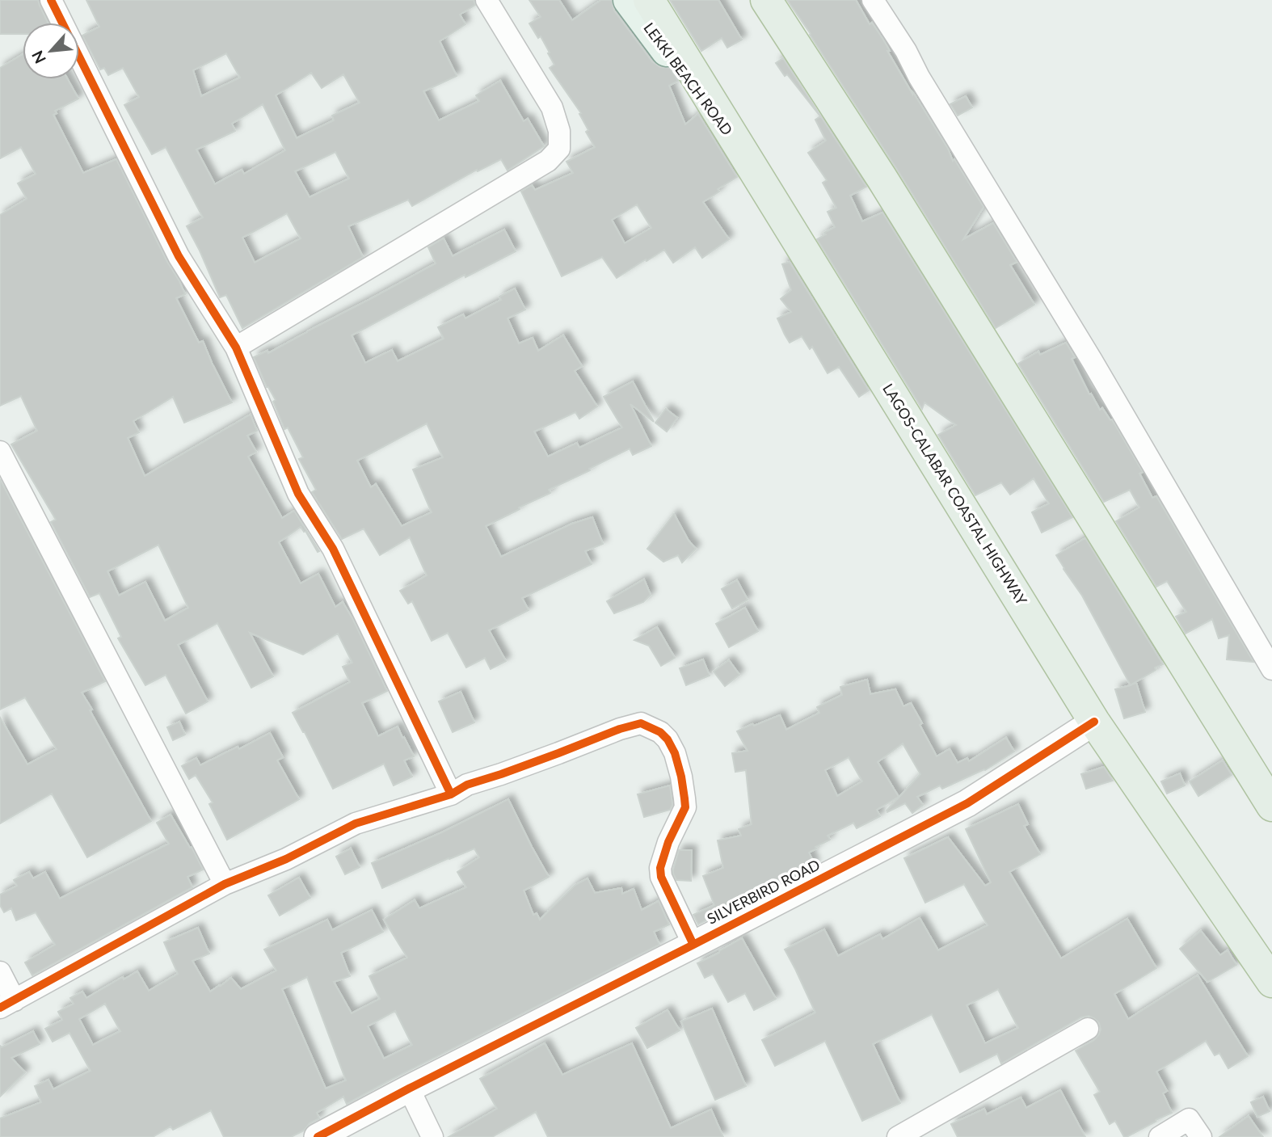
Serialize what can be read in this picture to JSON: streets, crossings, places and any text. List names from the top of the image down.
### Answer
{
  "streets": {
    "highway": ["LAGOS-CALABAR COASTAL HIGHWAY"],
    "main road": ["LEKKI BEACH ROAD"],
    "street": ["SILVERBIRD ROAD"]
  },
  "crossings": [
    ["LEKKI BEACH ROAD", "LAGOS-CALABAR COASTAL HIGHWAY"],
    ["LAGOS-CALABAR COASTAL HIGHWAY", "SILVERBIRD ROAD"]
  ],
  "north": "bottom left"
}
